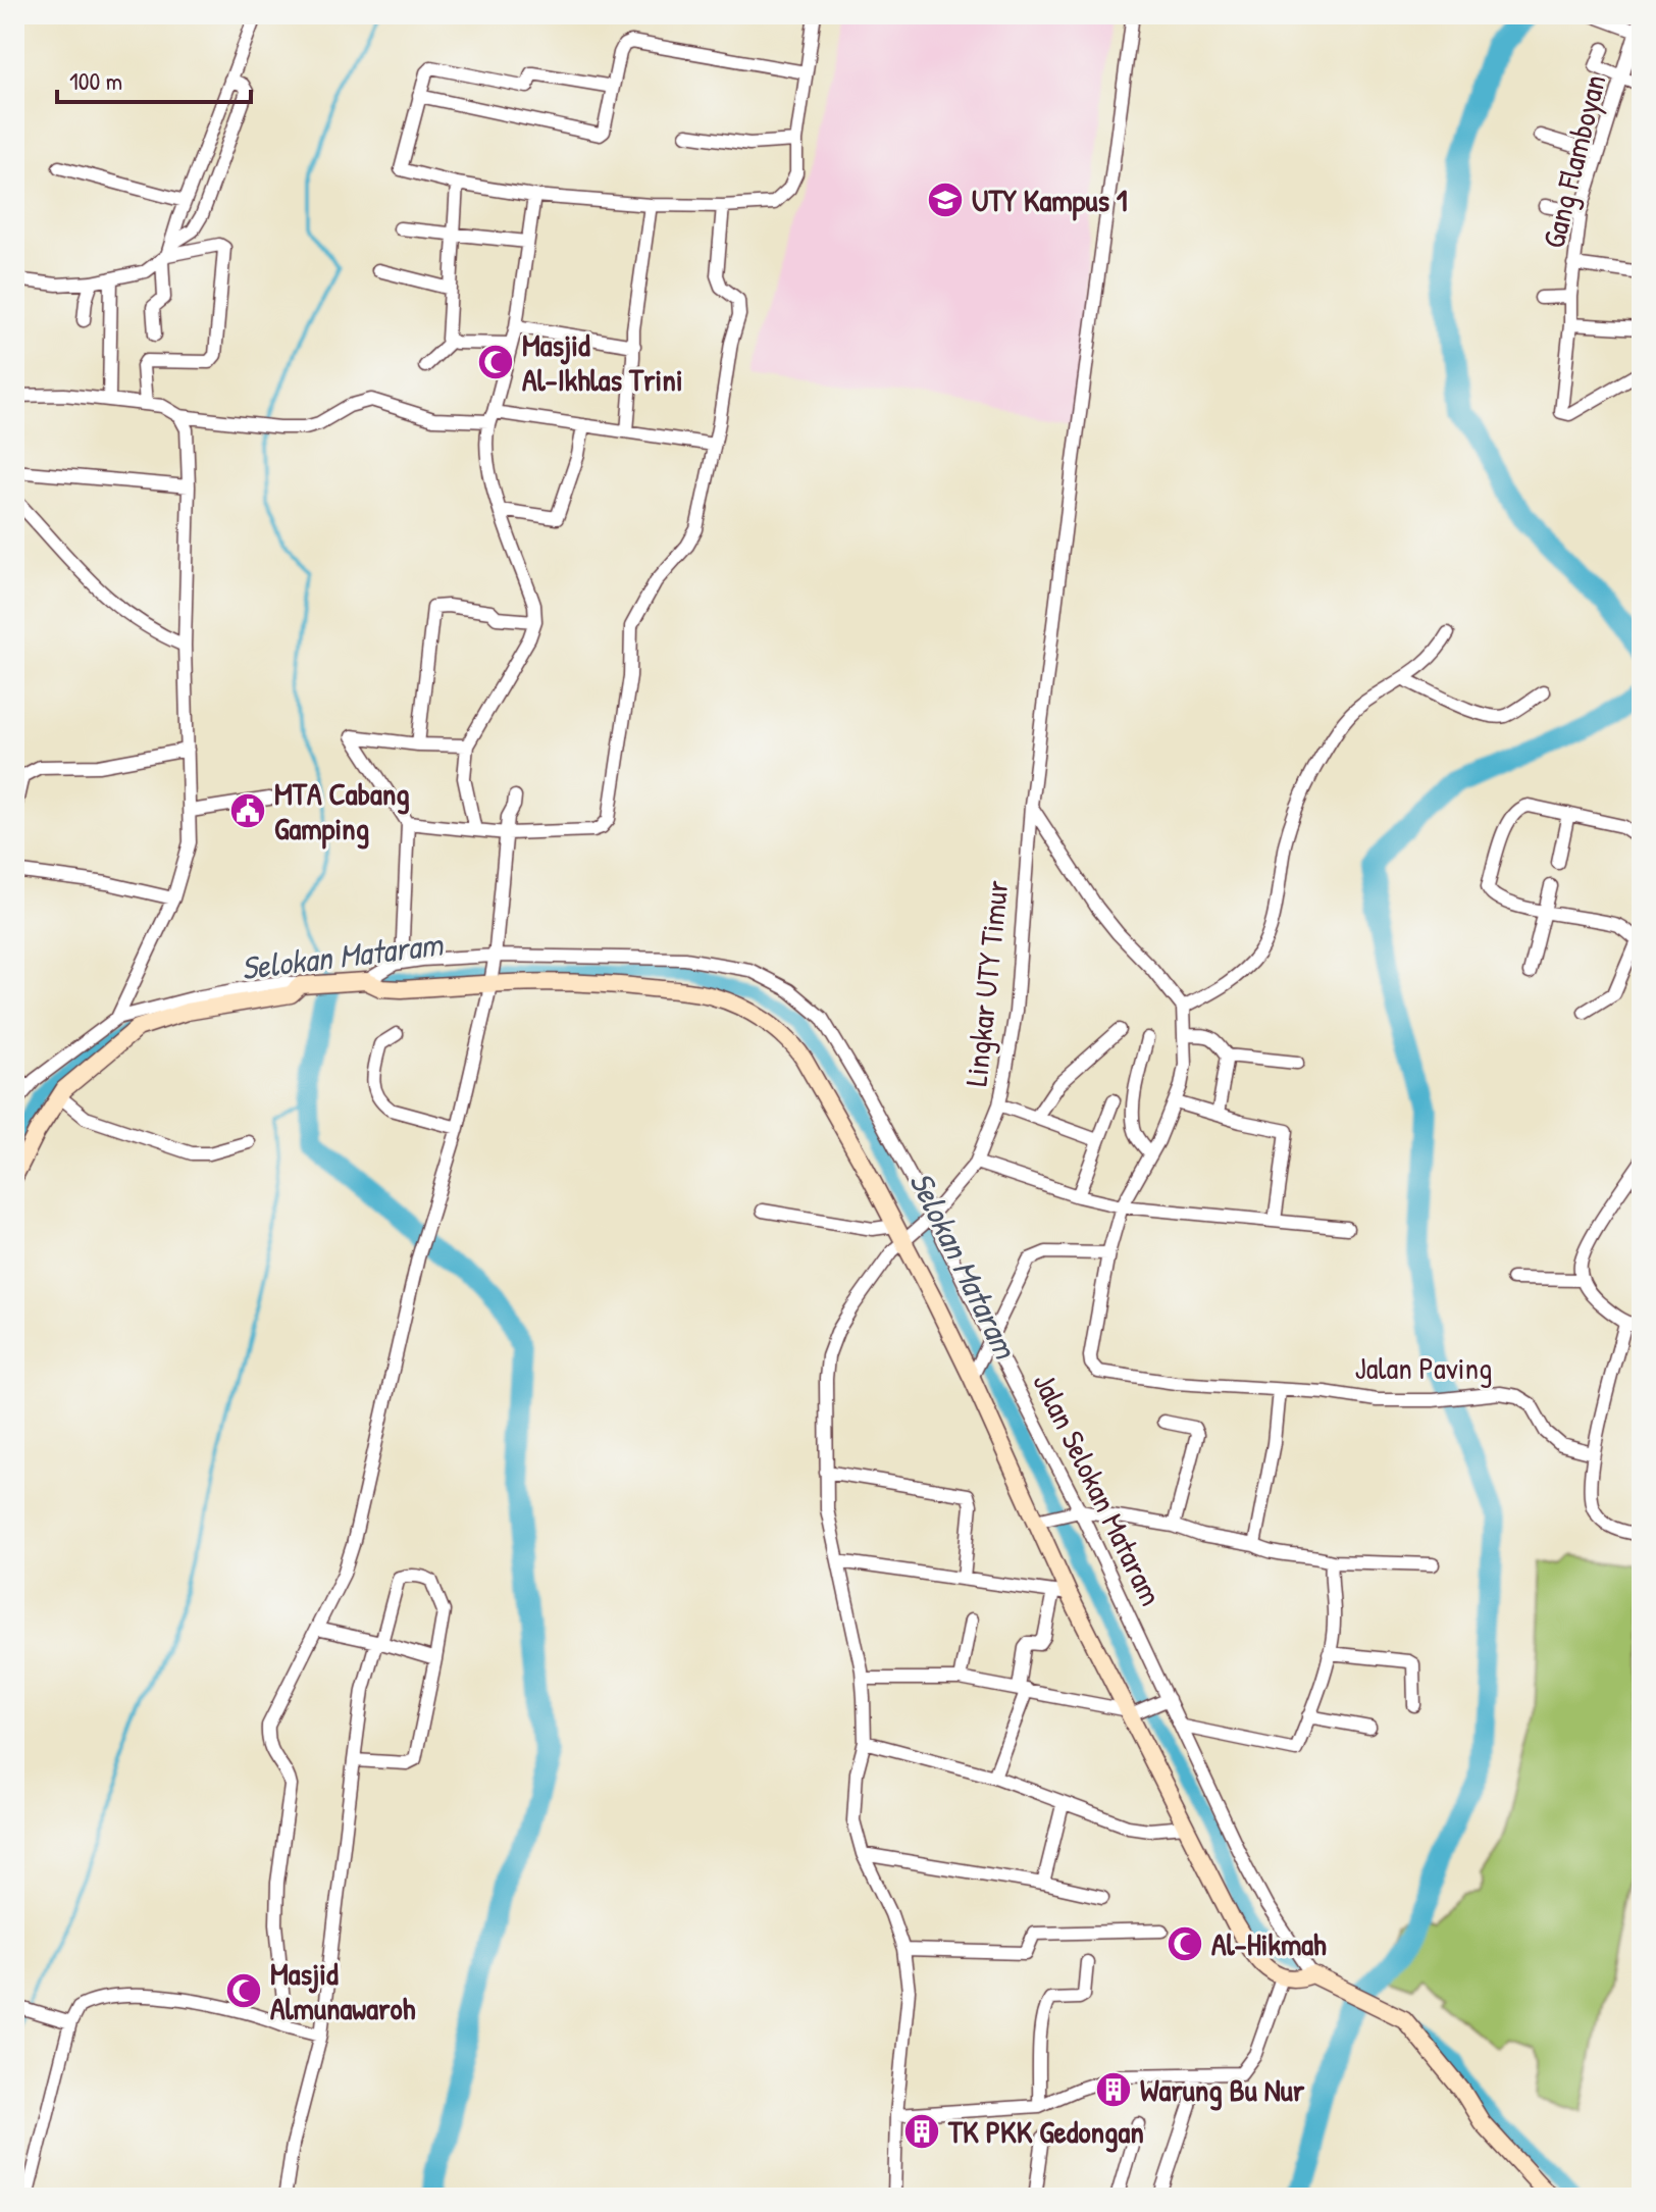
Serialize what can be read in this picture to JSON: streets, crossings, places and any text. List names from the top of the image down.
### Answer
{
  "streets": {
    "street": [
      "Gang Flamboyan",
      "Lingkar UTY Timur",
      "Jalan Paving",
      "Jalan Selokan Mataram"
    ]
  },
  "crossings": [
    ["Lingkar UTY Timur", "Jalan Selokan Mataram"]
  ],
  "water": ["Selokan Mataram"],
  "places": {
    "school or university": ["UTY Kampus 1"],
    "mosque": ["Masjid Al-Ikhlas Trini", "Al-Hikmah", "Masjid Almunawaroh"],
    "public building": ["MTA Cabang Gamping"],
    "building": ["Warung Bu Nur", "TK PKK Gedongan"]
  },
  "scale_bar": "100 m"
}
